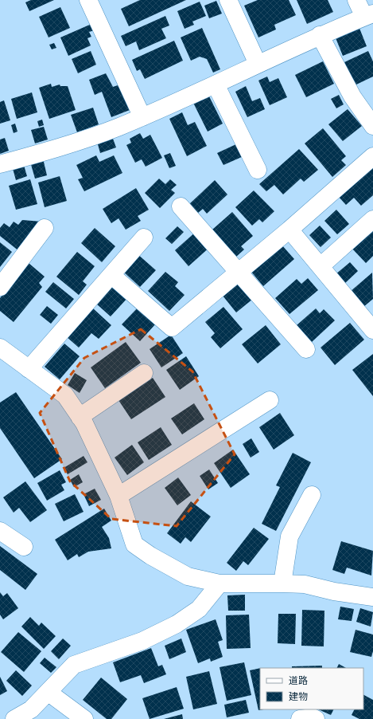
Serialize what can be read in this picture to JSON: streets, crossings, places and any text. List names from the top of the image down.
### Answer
{
  "legend": ["道路", "建物"]
}
